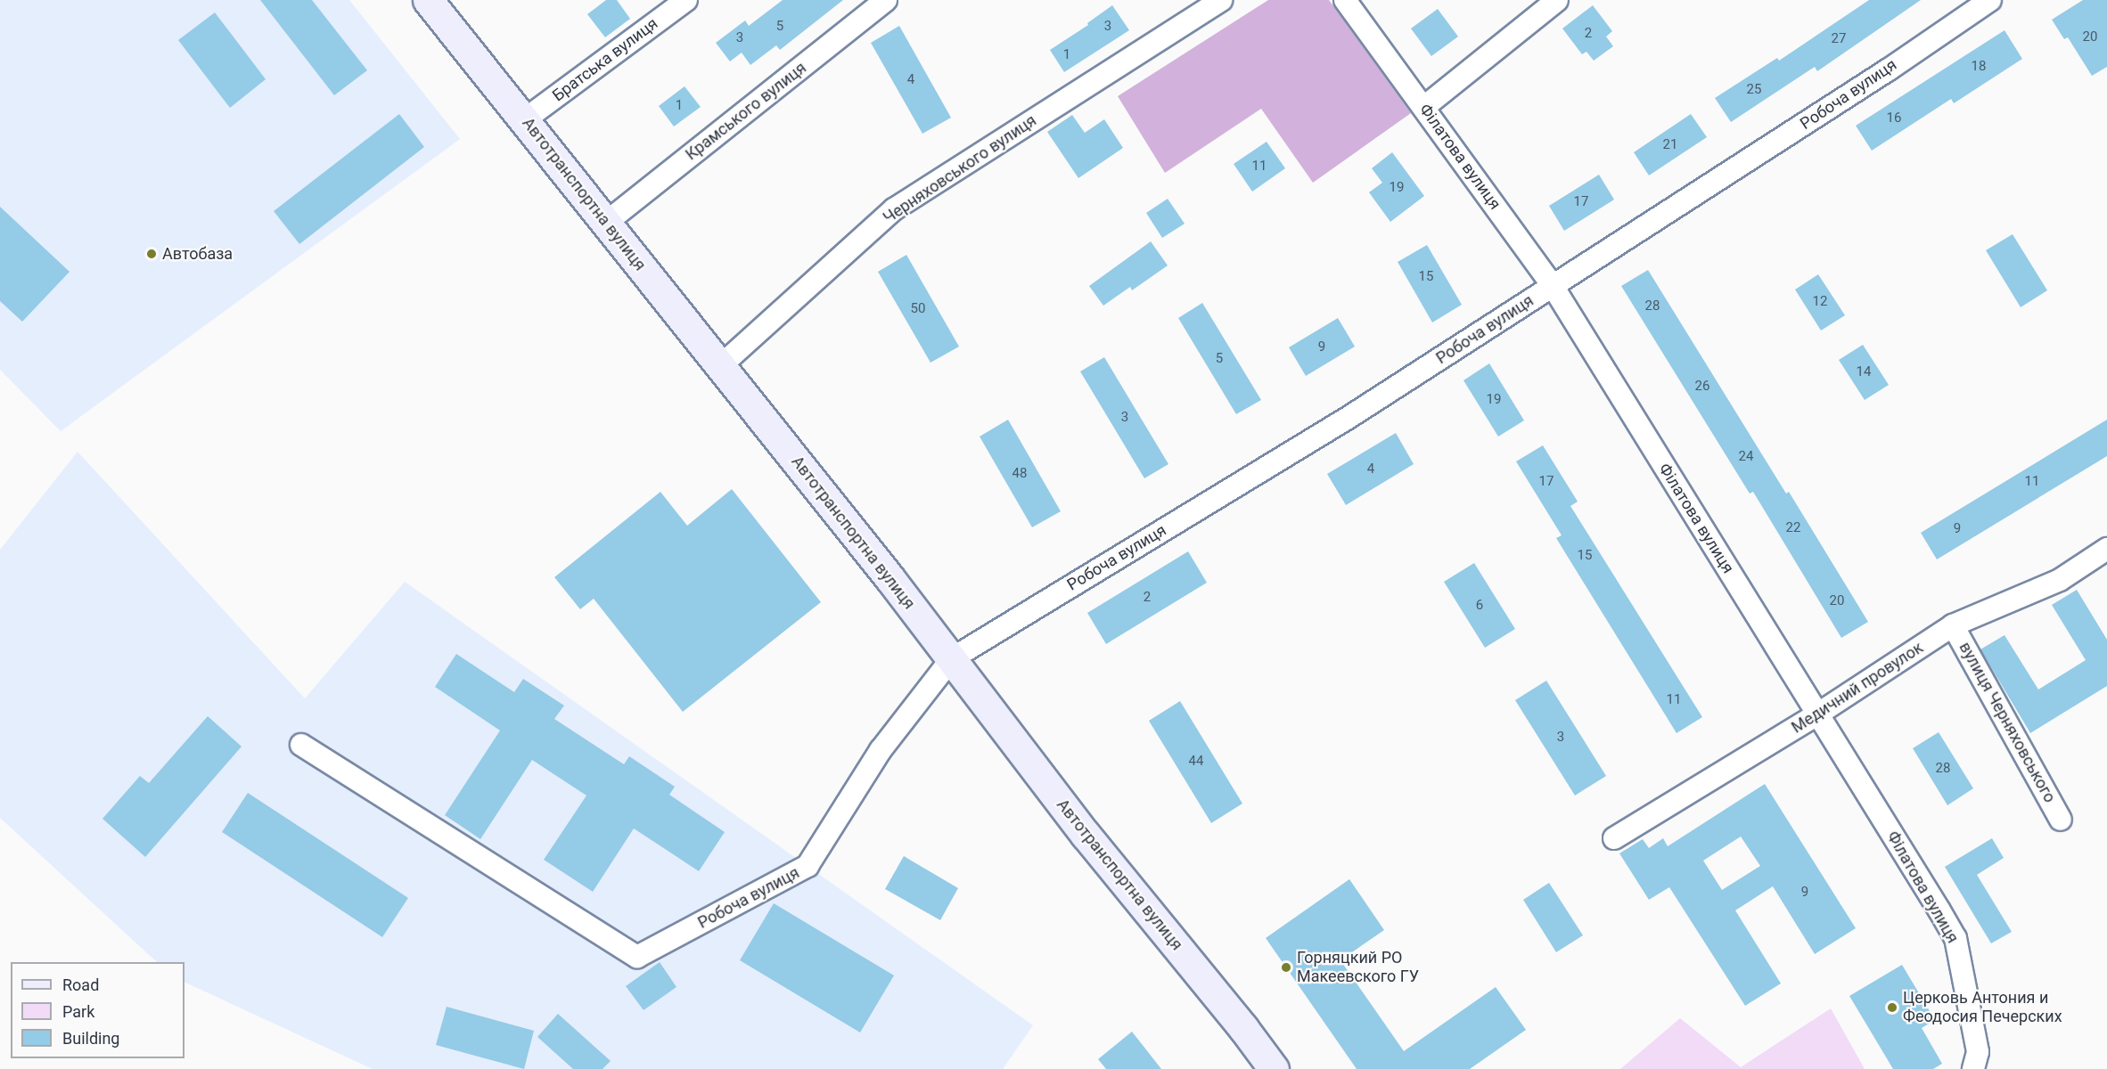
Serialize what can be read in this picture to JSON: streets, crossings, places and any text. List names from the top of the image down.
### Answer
{
  "streets": {
    "main road": ["Автотранспортна вулиця"],
    "street": [
      "Братська вулиця",
      "Робоча вулиця",
      "Крамського вулиця",
      "Філатова вулиця",
      "Черняховського вулиця",
      "Медичний провулок",
      "вулиця Черняховського"
    ]
  },
  "crossings": [
    ["Братська вулиця", "Автотранспортна вулиця"],
    ["Робоча вулиця", "Філатова вулиця"],
    ["Робоча вулиця", "Автотранспортна вулиця"],
    ["Крамського вулиця", "Автотранспортна вулиця"],
    ["Філатова вулиця", "Медичний провулок"],
    ["Черняховського вулиця", "Автотранспортна вулиця"],
    ["Медичний провулок", "вулиця Черняховського"]
  ],
  "places": ["Автобаза", "Горняцкий РО Макеевского ГУ", "Церковь Антония и Феодосия Печерских"],
  "house_numbers": [
    "5",
    "3",
    "2",
    "20",
    "3",
    "27",
    "1",
    "18",
    "4",
    "25",
    "1",
    "16",
    "21",
    "11",
    "19",
    "17",
    "15",
    "12",
    "28",
    "50",
    "9",
    "5",
    "14",
    "26",
    "19",
    "3",
    "24",
    "4",
    "48",
    "17",
    "11",
    "22",
    "9",
    "15",
    "2",
    "20",
    "6",
    "11",
    "3",
    "44",
    "28",
    "9"
  ],
  "legend": ["Road", "Park", "Building"]
}
